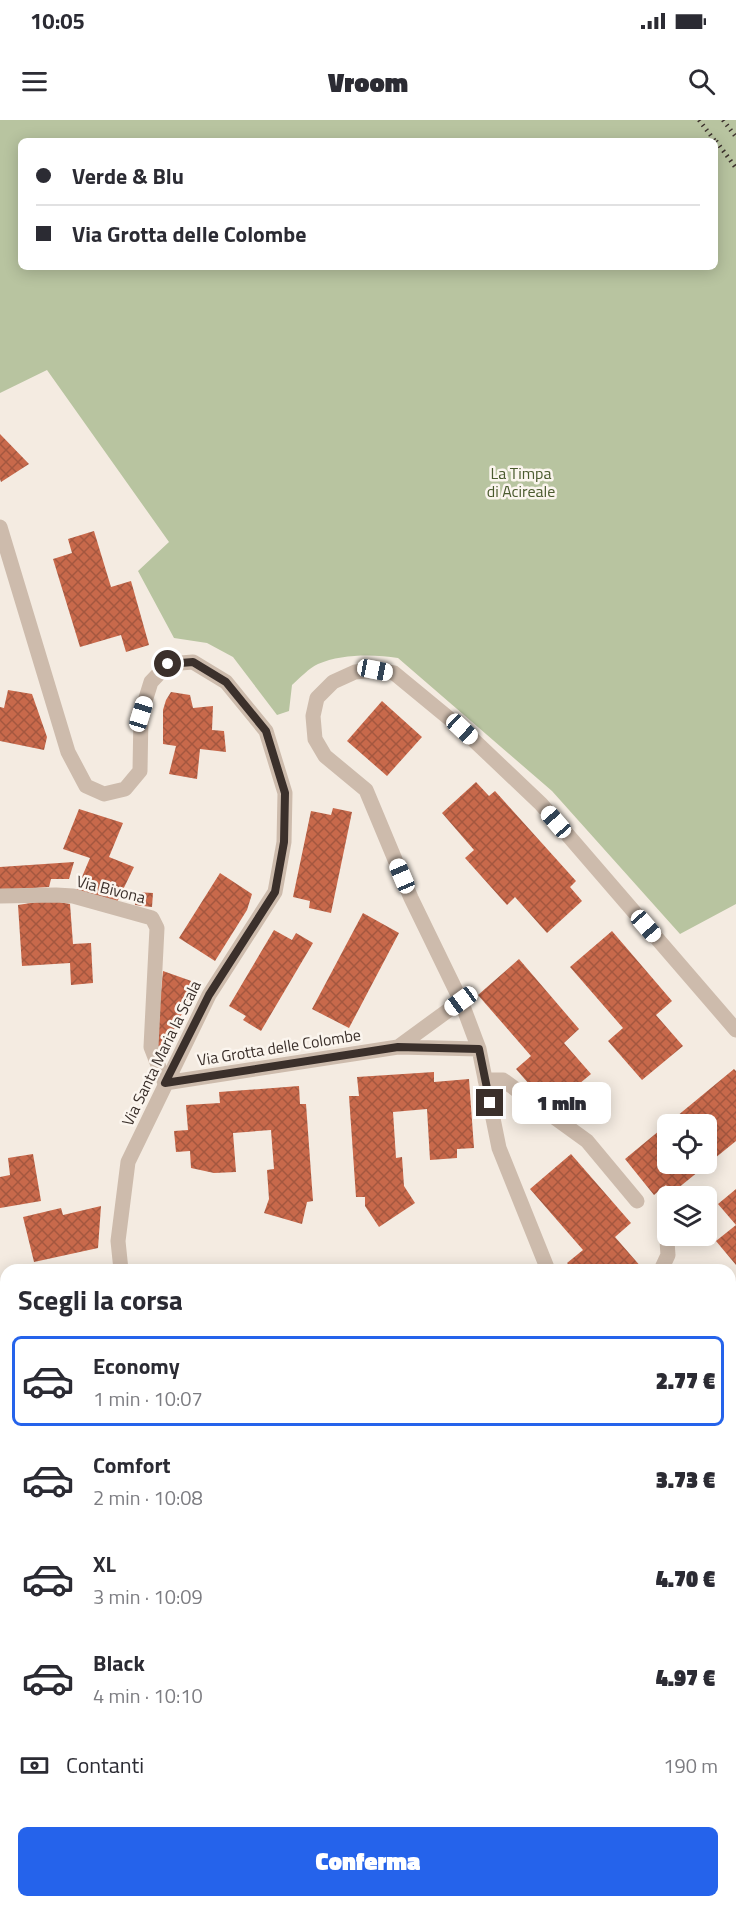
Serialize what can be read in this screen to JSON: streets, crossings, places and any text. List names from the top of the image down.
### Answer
{
  "streets": {
    "street": ["Via Bivona", "Via Grotta delle Colombe", "Via Santa Maria la Scala"]
  },
  "crossings": [
    ["Via Bivona", "Via Grotta delle Colombe"],
    ["Via Bivona", "Via Santa Maria la Scala"],
    ["Via Grotta delle Colombe", "Via Santa Maria la Scala"]
  ],
  "parks": ["La Timpa di Acireale"],
  "page": {
    "status": "10:05",
    "header": "Vroom",
    "banner": ["Verde & Blu", "Via Grotta delle Colombe"],
    "bubble": "1 min",
    "heading": "Scegli la corsa",
    "list": [
      {
        "name": "Economy",
        "note": "1 min · 10:07",
        "value": "2.77 €"
      },
      {
        "name": "Comfort",
        "note": "2 min · 10:08",
        "value": "3.73 €"
      },
      {
        "name": "XL",
        "note": "3 min · 10:09",
        "value": "4.70 €"
      },
      {
        "name": "Black",
        "note": "4 min · 10:10",
        "value": "4.97 €"
      }
    ],
    "pay": ["Contanti", "190 m"],
    "buttons": "Conferma"
  }
}
